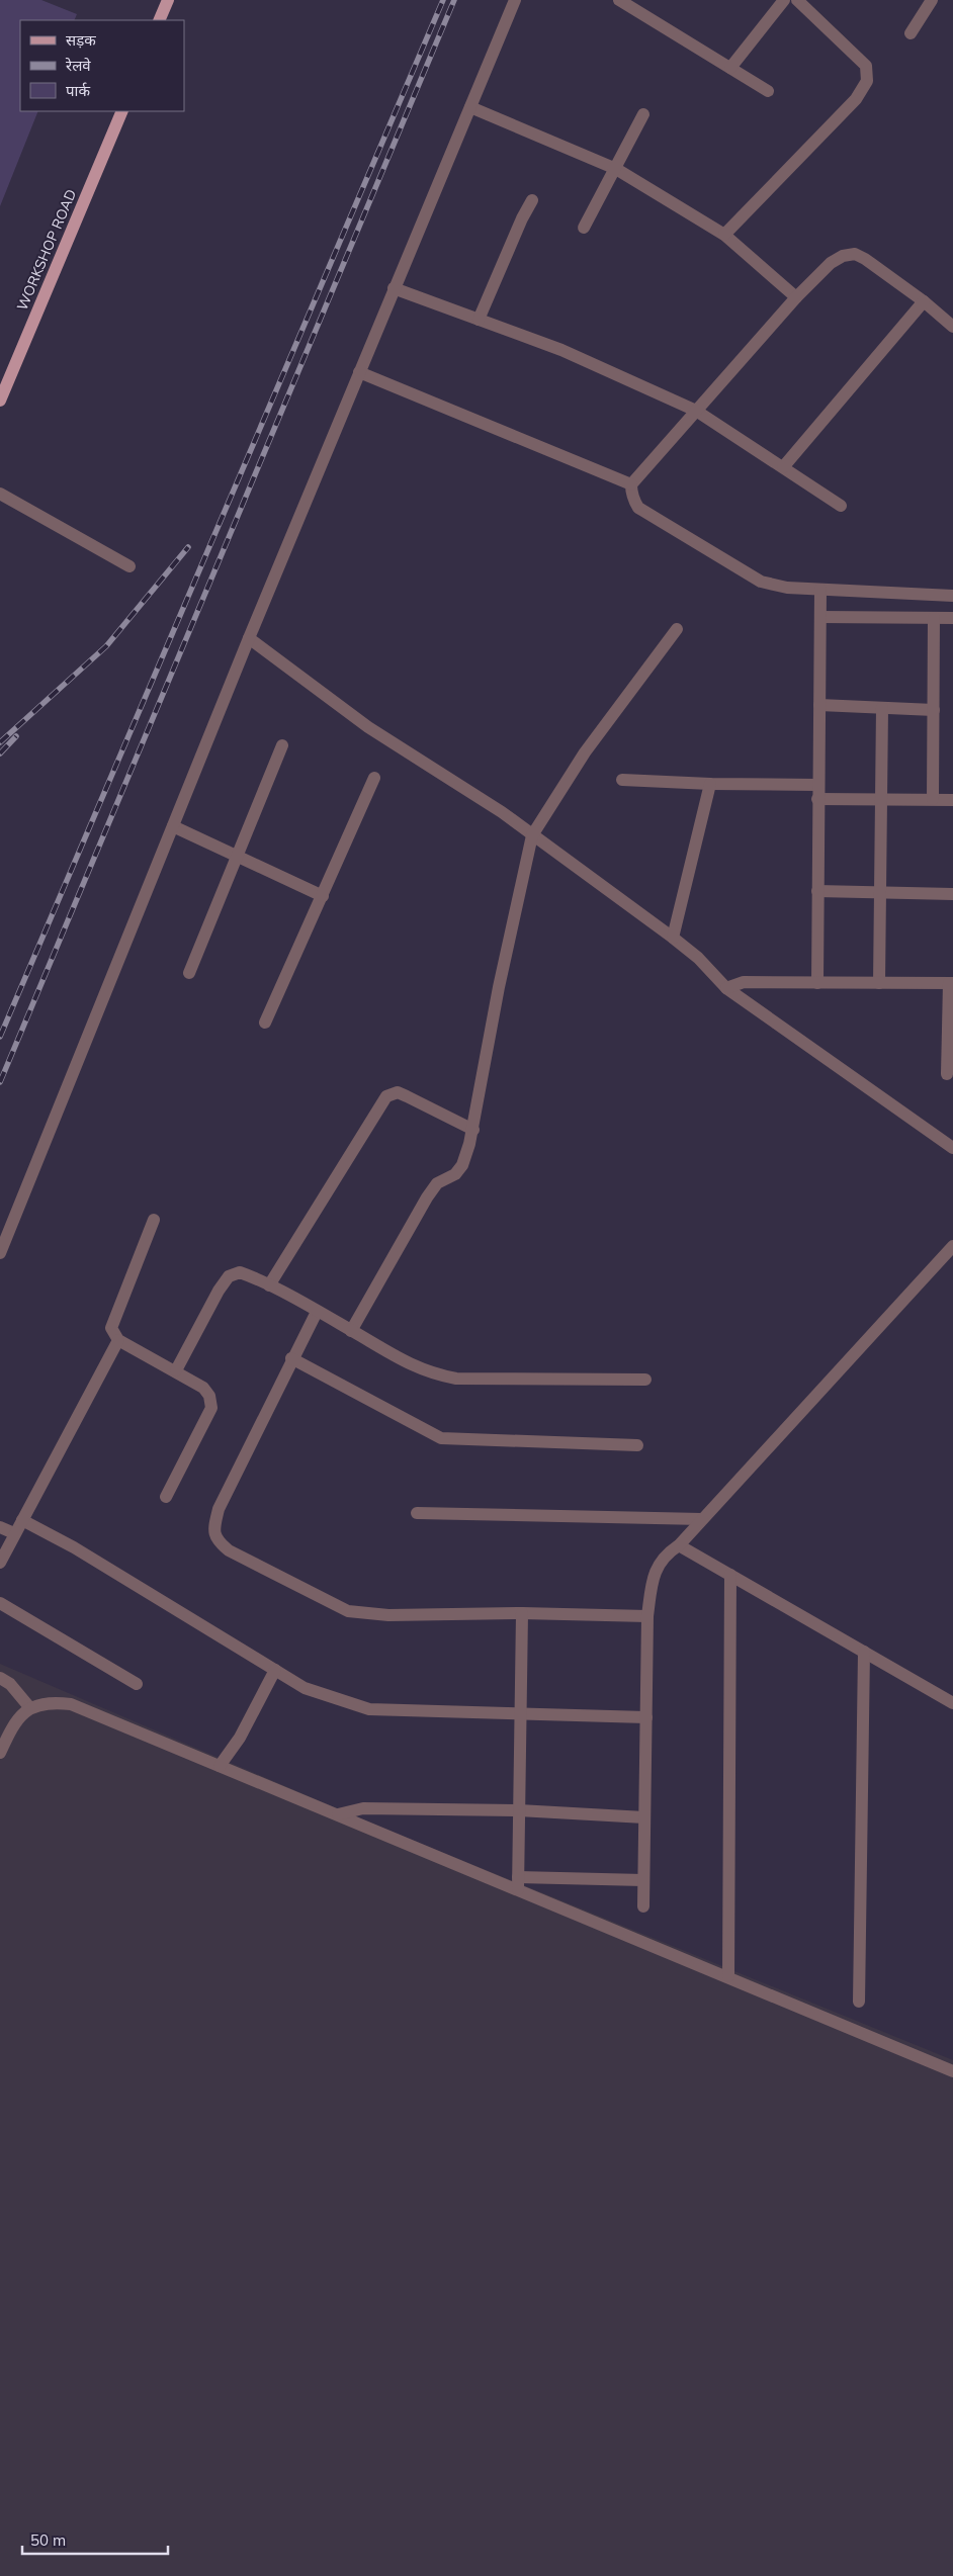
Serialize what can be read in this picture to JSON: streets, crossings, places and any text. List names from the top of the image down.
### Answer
{
  "streets": {
    "main road": ["WORKSHOP ROAD"]
  },
  "legend": ["सड़क", "रेलवे", "पार्क"],
  "scale_bar": "50 m"
}
